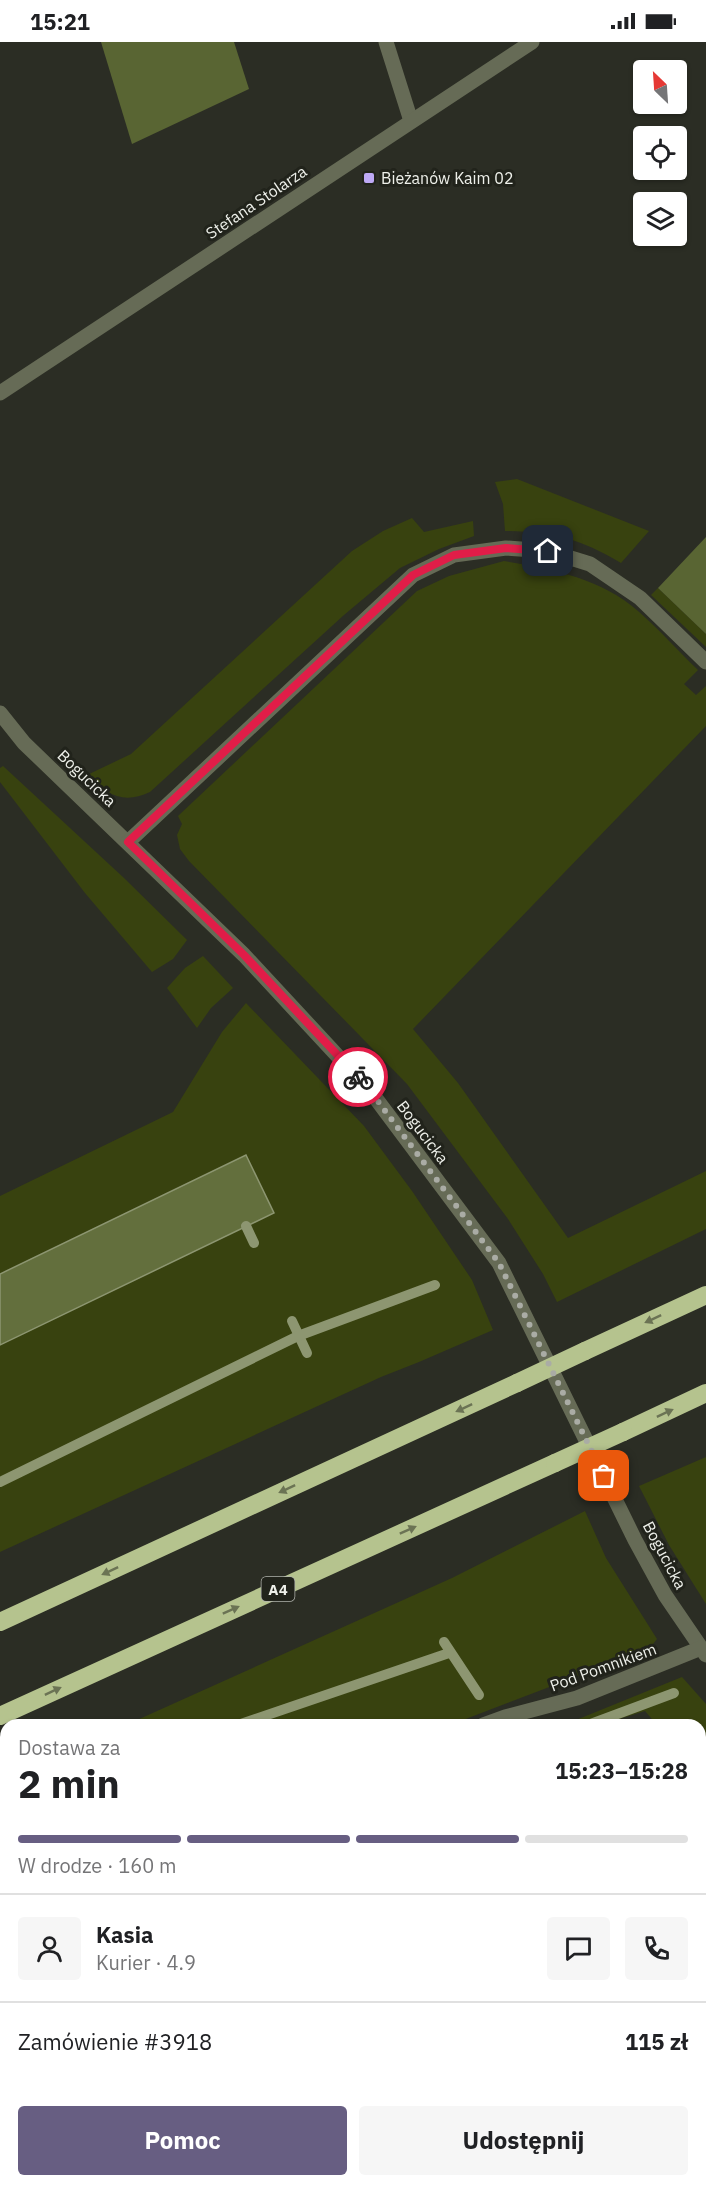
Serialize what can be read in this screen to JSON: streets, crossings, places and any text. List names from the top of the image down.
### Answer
{
  "streets": {
    "highway": ["A4"],
    "street": ["Stefana Stolarza", "Bogucicka", "Pod Pomnikiem"]
  },
  "crossings": [
    ["Bogucicka", "Pod Pomnikiem"]
  ],
  "places": {
    "transit": ["Bieżanów Kaim 02"]
  },
  "north": "top left",
  "page": {
    "status": "15:21",
    "heading": ["2 min", "Dostawa za", "15:23–15:28"],
    "panel": [
      "Kasia",
      "Kurier · 4.9",
      "Zamówienie #3918",
      "115 zł"
    ],
    "bar": "W drodze · 160 m",
    "buttons": ["Pomoc", "Udostępnij"]
  }
}
